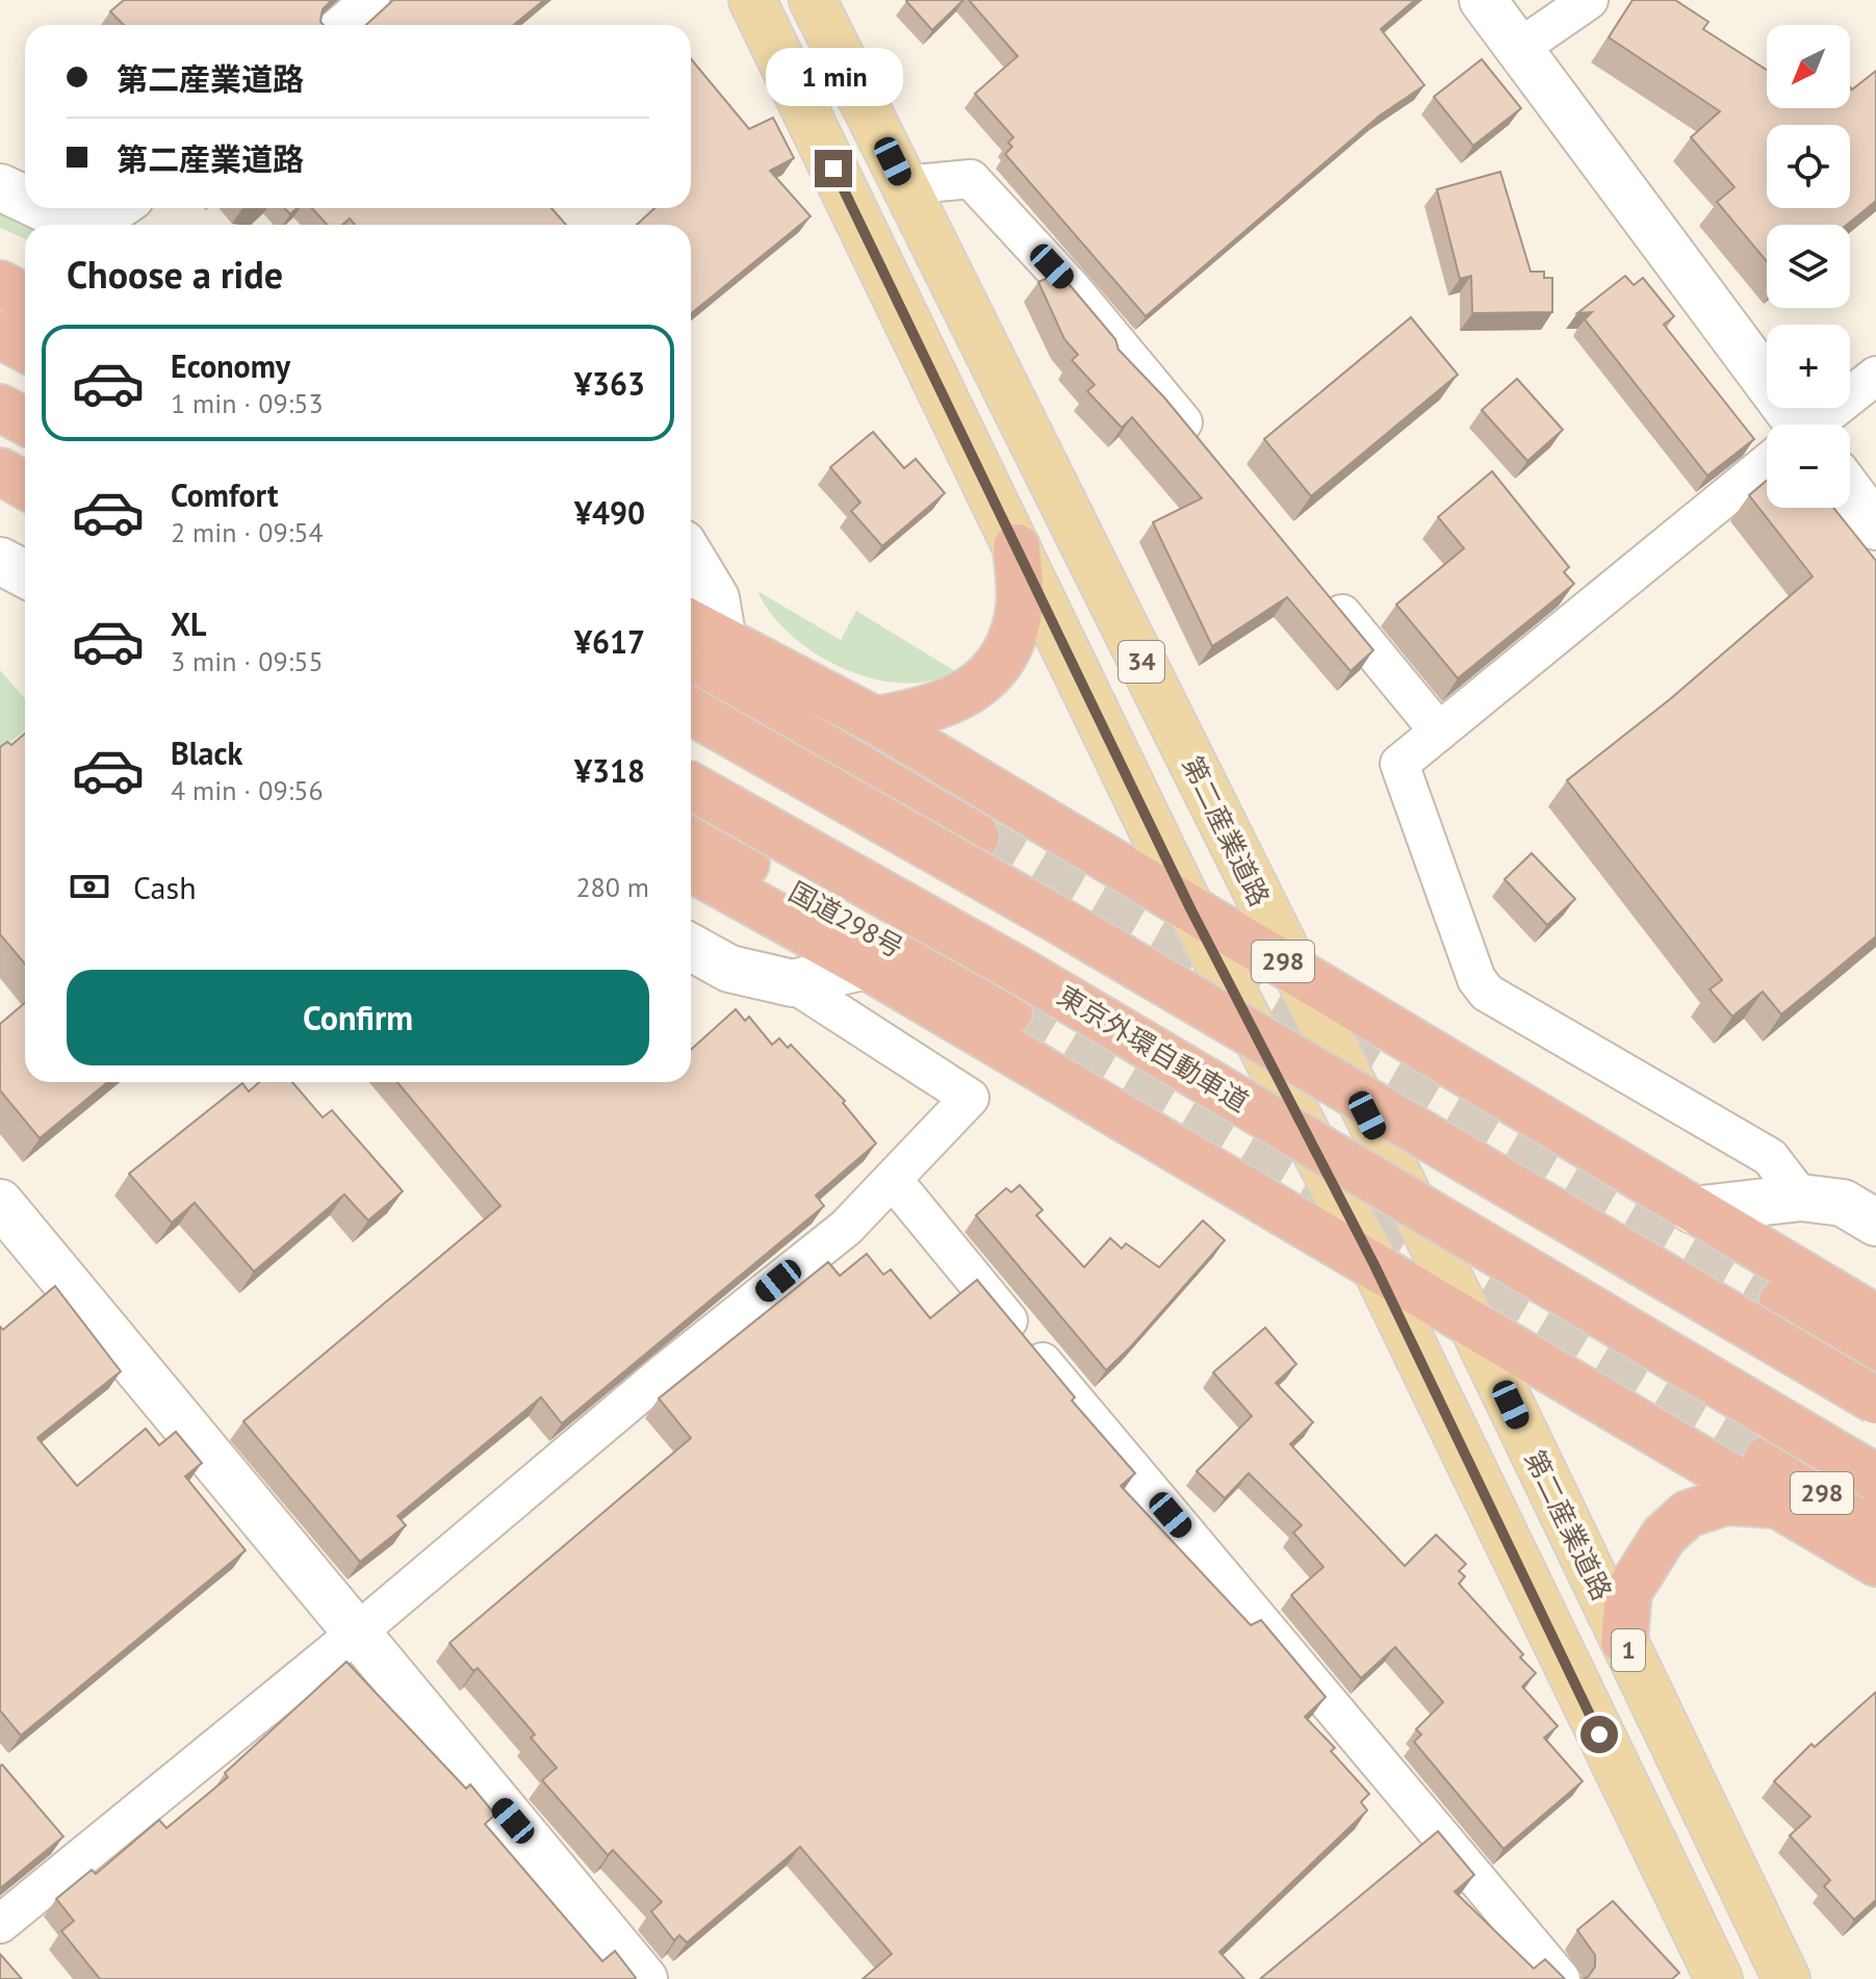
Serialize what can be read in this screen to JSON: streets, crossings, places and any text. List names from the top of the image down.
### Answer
{
  "streets": {
    "highway": ["国道298号", "298", "東京外環自動車道"],
    "main road": ["34", "第二産業道路", "1"]
  },
  "crossings": [
    ["34", "298"],
    ["34", "1"],
    ["第二産業道路", "298"],
    ["298", "1"]
  ],
  "north": "bottom left",
  "page": {
    "map_buttons": ["+", "−"],
    "banner": ["第二産業道路", "第二産業道路"],
    "bubble": "1 min",
    "heading": "Choose a ride",
    "list": [
      {
        "name": "Economy",
        "note": "1 min · 09:53",
        "value": "¥363"
      },
      {
        "name": "Comfort",
        "note": "2 min · 09:54",
        "value": "¥490"
      },
      {
        "name": "XL",
        "note": "3 min · 09:55",
        "value": "¥617"
      },
      {
        "name": "Black",
        "note": "4 min · 09:56",
        "value": "¥318"
      }
    ],
    "pay": ["Cash", "280 m"],
    "buttons": "Confirm"
  }
}
